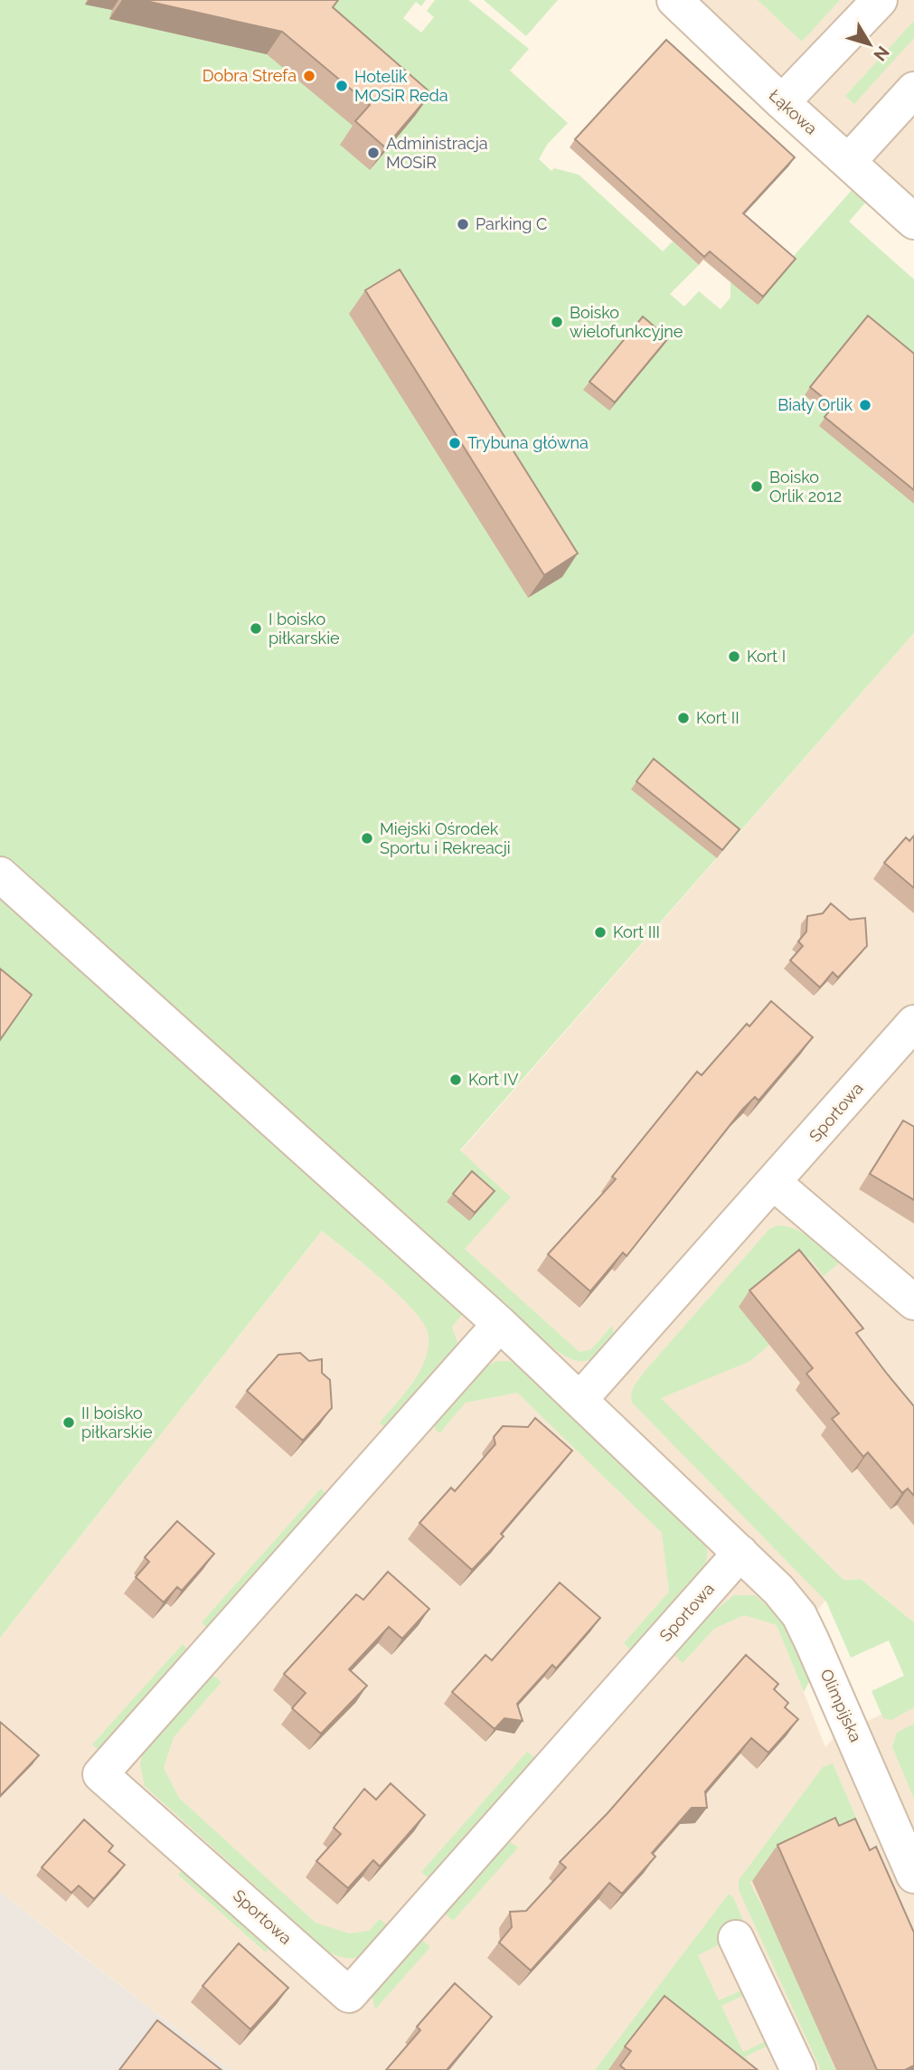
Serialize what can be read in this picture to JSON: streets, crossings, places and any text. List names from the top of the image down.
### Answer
{
  "streets": {
    "street": ["Łąkowa", "Sportowa", "Olimpijska"]
  },
  "crossings": [
    ["Sportowa", "Olimpijska"]
  ],
  "places": [
    "Dobra Strefa",
    "Hotelik MOSiR Reda",
    "Administracja MOSiR",
    "Parking C",
    "Boisko wielofunkcyjne",
    "Biały Orlik",
    "Trybuna główna",
    "Boisko Orlik 2012",
    "I boisko piłkarskie",
    "Kort I",
    "Kort II",
    "Miejski Ośrodek Sportu i Rekreacji",
    "Kort III",
    "Kort IV",
    "II boisko piłkarskie"
  ],
  "north": "bottom right"
}
